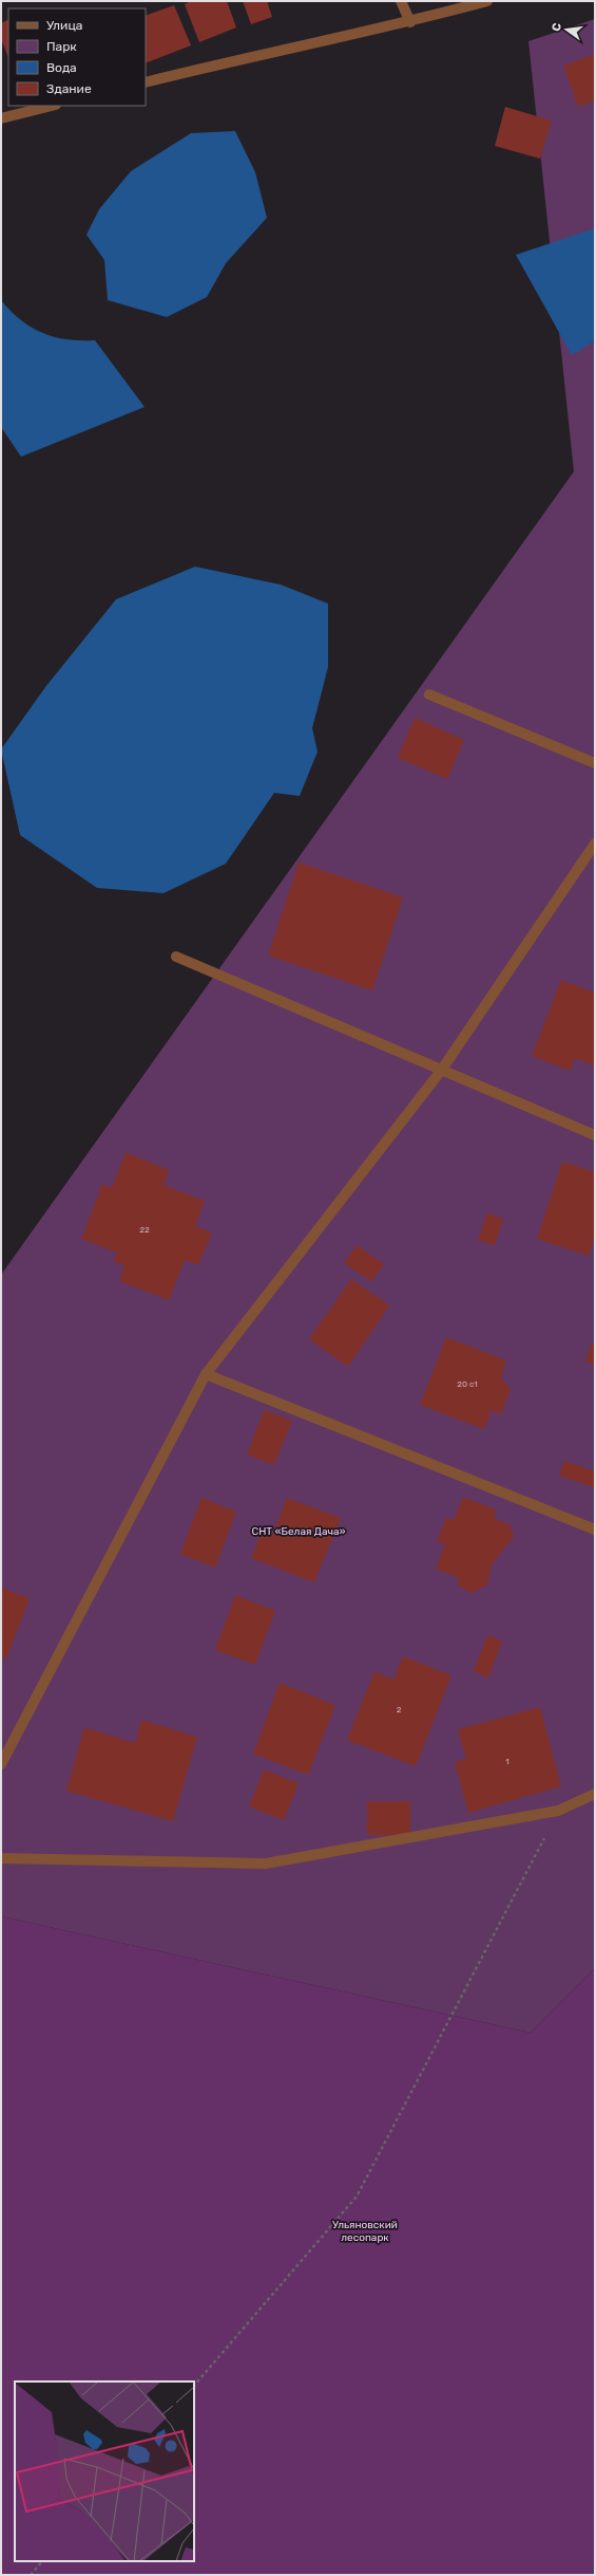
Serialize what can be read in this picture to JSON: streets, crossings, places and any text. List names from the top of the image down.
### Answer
{
  "parks": ["СНТ «Белая Дача»", "Ульяновский лесопарк"],
  "house_numbers": [
    "22",
    "20 с1",
    "2",
    "1"
  ],
  "legend": [
    "Улица",
    "Парк",
    "Вода",
    "Здание"
  ],
  "north": "left"
}
